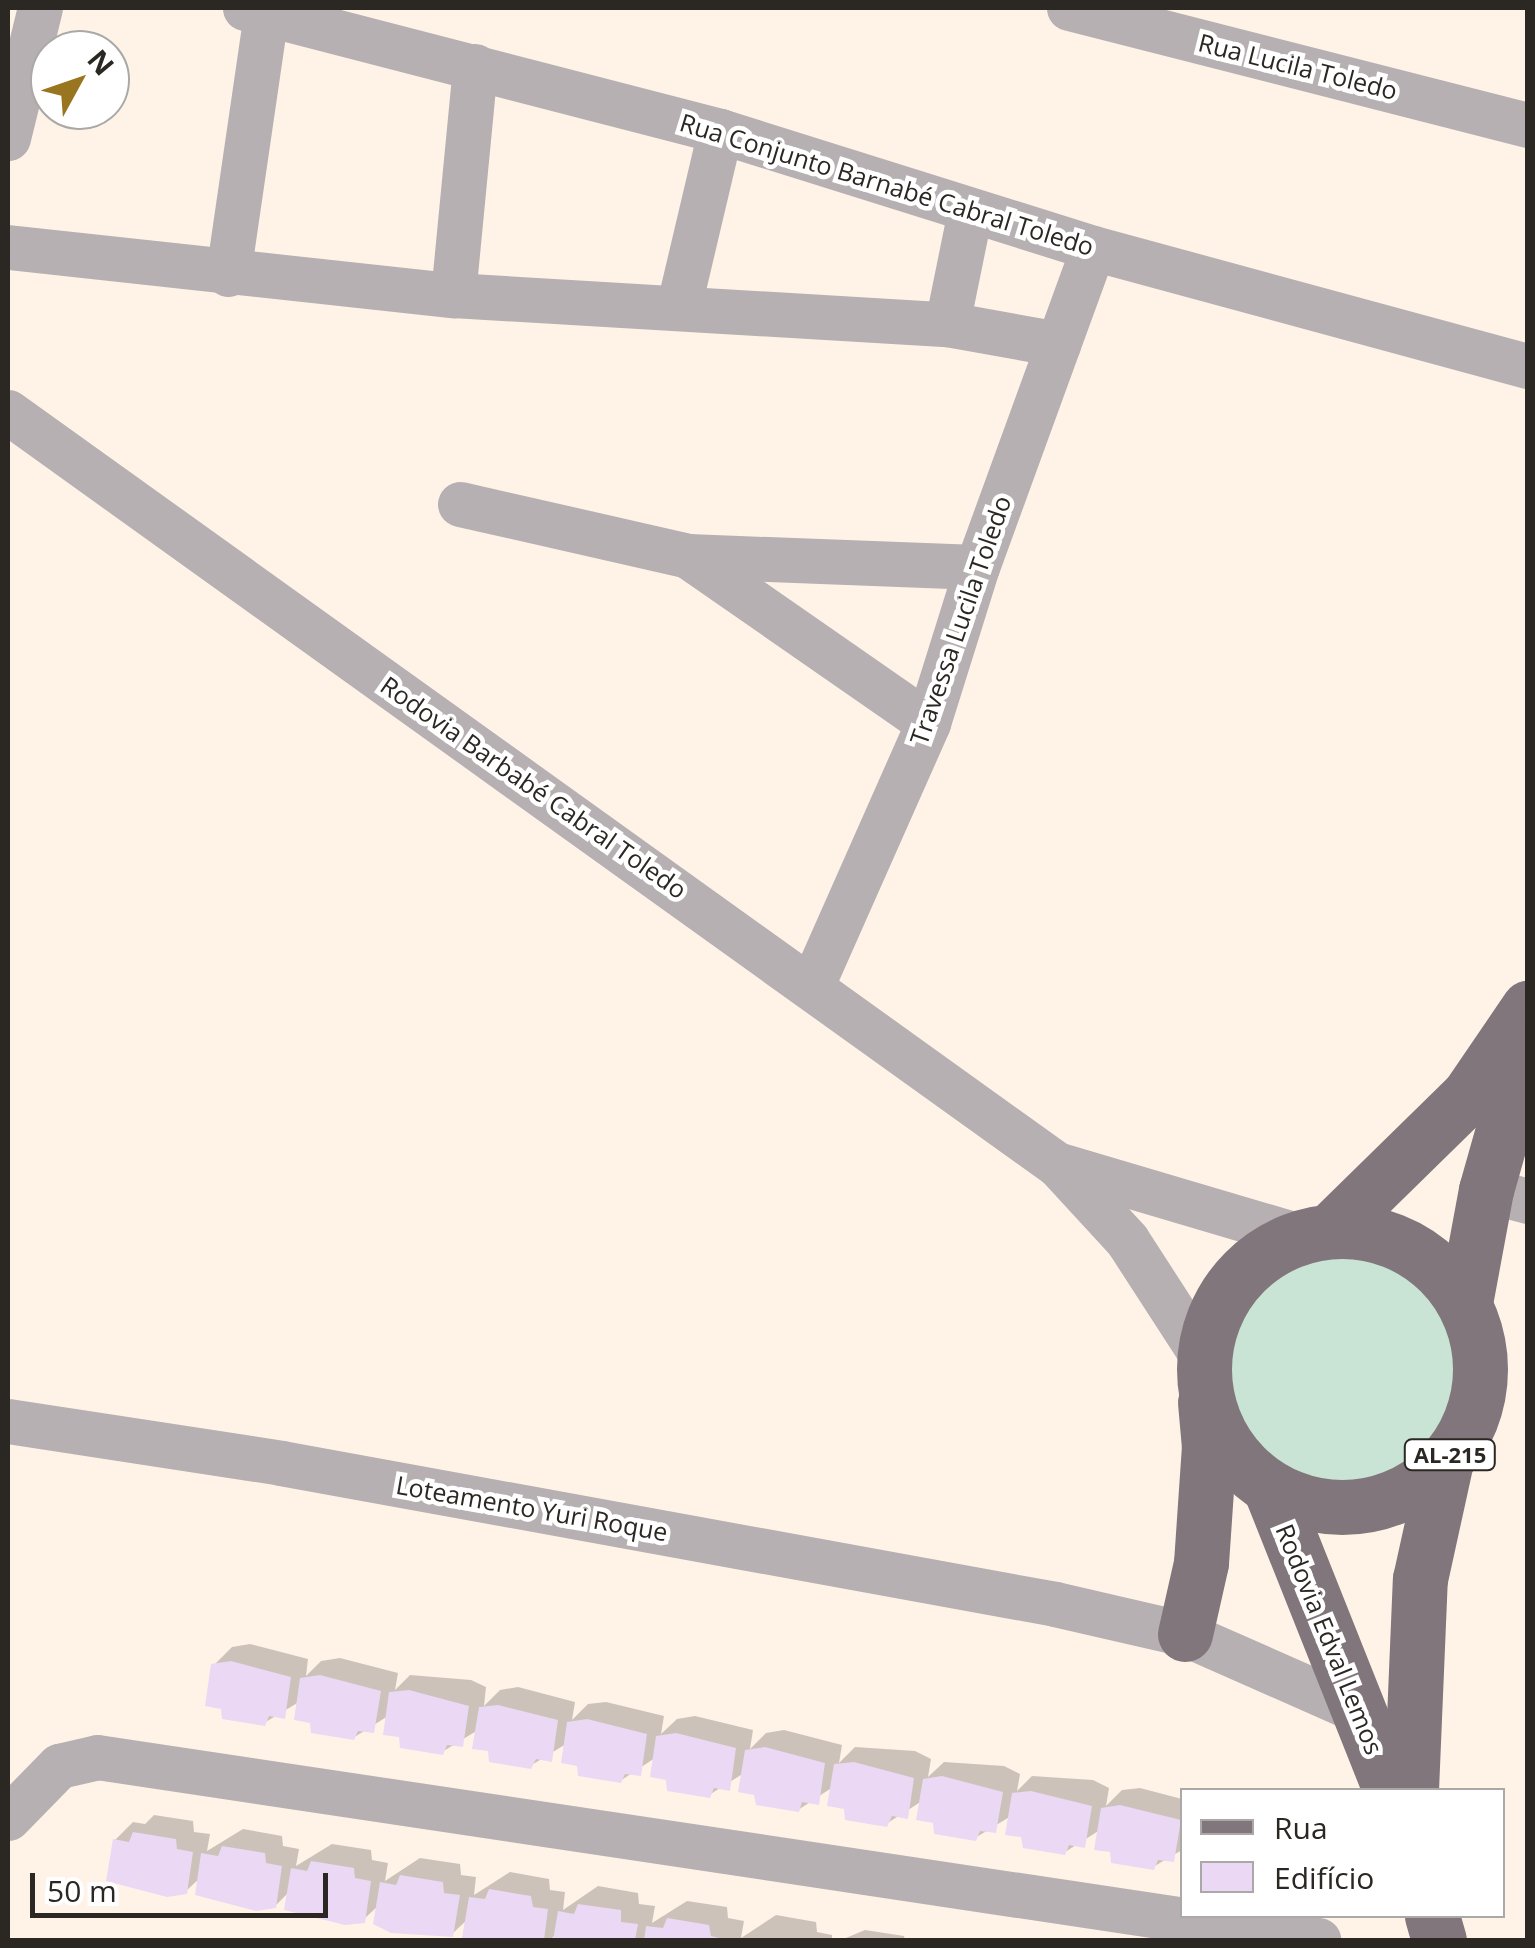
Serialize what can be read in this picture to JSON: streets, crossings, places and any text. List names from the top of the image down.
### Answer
{
  "streets": {
    "main road": ["AL-215", "Rodovia Edval Lemos"],
    "street": [
      "Rua Lucila Toledo",
      "Rua Conjunto Barnabé Cabral Toledo",
      "Travessa Lucila Toledo",
      "Rodovia Barbabé Cabral Toledo",
      "Loteamento Yuri Roque"
    ]
  },
  "crossings": [
    ["Rua Conjunto Barnabé Cabral Toledo", "Travessa Lucila Toledo"],
    ["Travessa Lucila Toledo", "Rodovia Barbabé Cabral Toledo"],
    ["Rodovia Barbabé Cabral Toledo", "AL-215"],
    ["Rodovia Barbabé Cabral Toledo", "Rodovia Edval Lemos"],
    ["AL-215", "Rodovia Edval Lemos"],
    ["Loteamento Yuri Roque", "Rodovia Edval Lemos"]
  ],
  "legend": ["Rua", "Edifício"],
  "scale_bar": "50 m",
  "north": "top right"
}
